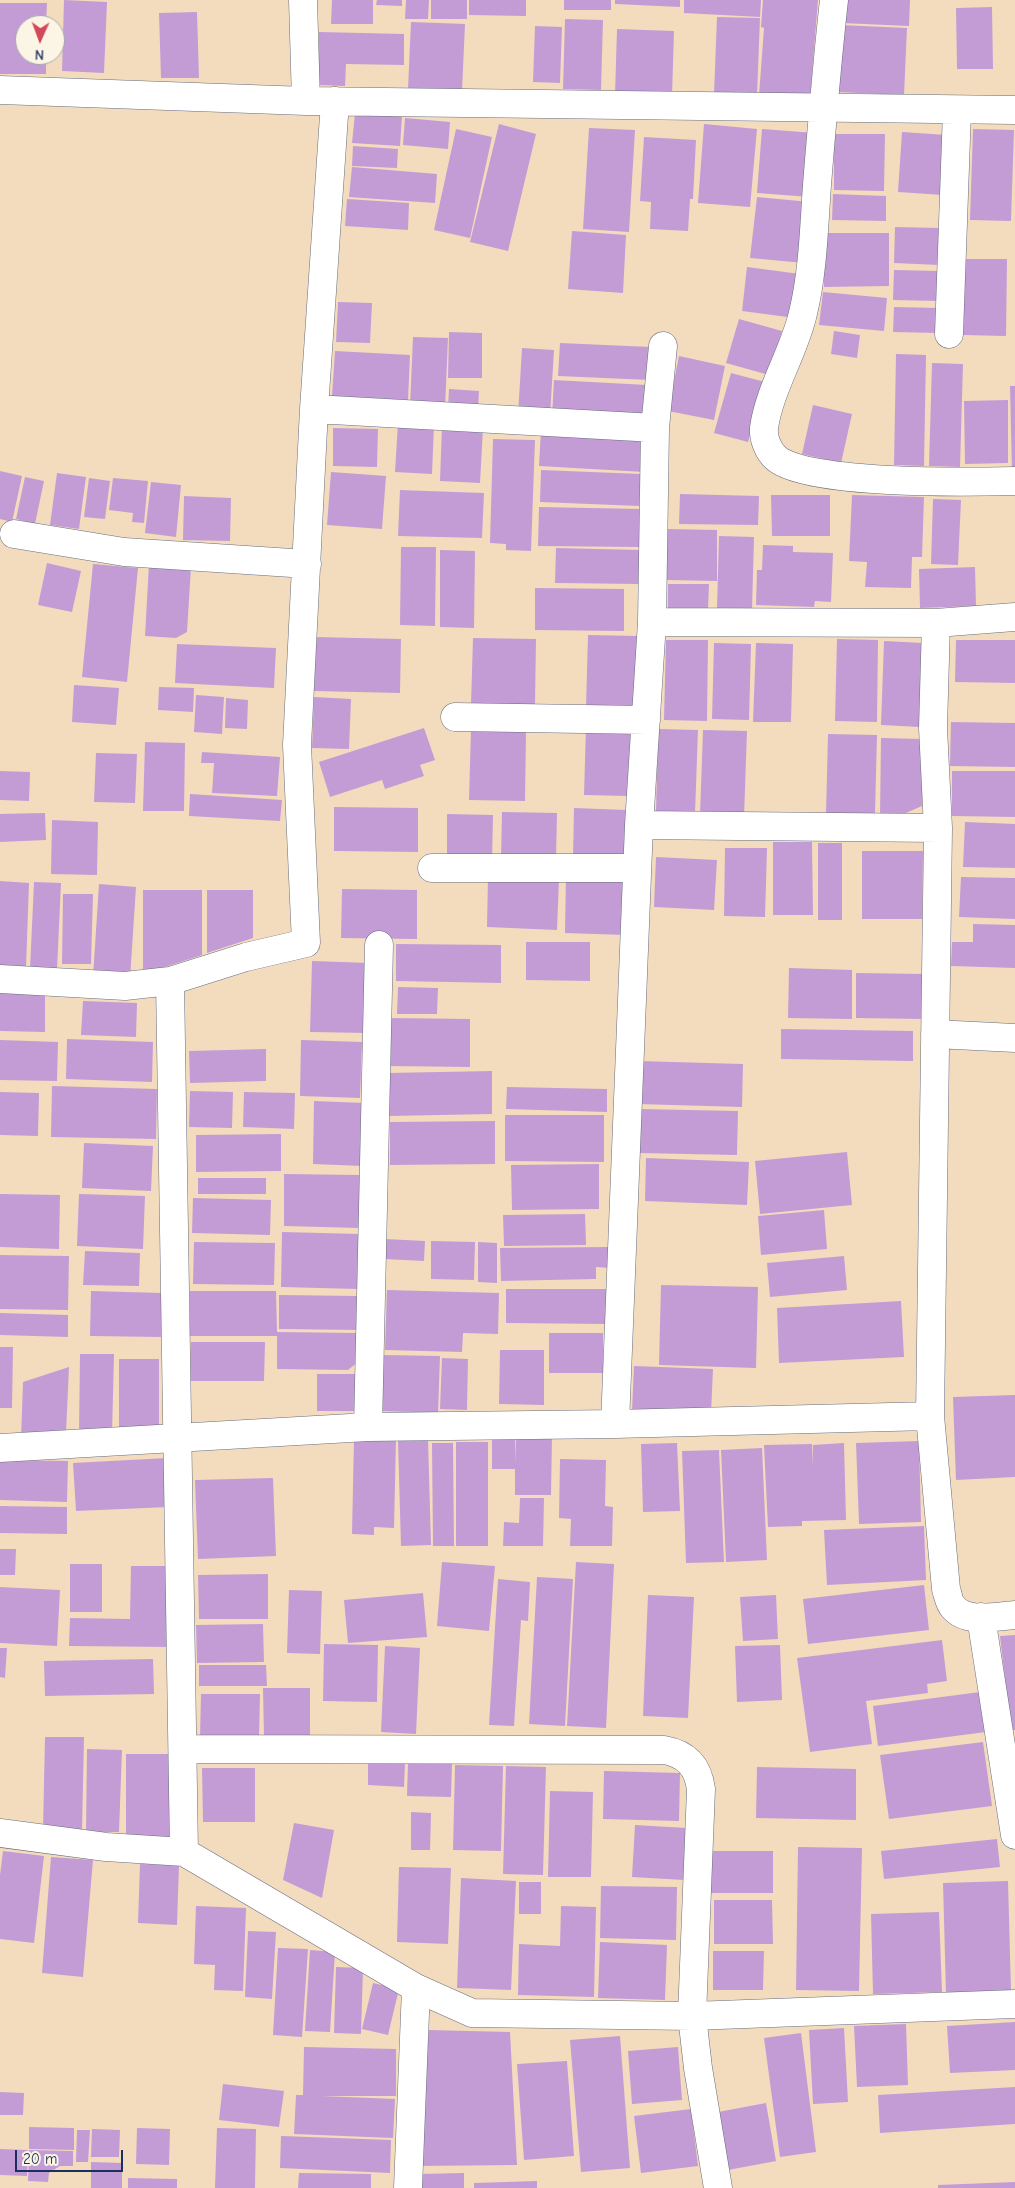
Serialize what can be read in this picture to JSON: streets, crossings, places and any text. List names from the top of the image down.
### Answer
{
  "scale_bar": "20 m",
  "north": "bottom"
}
